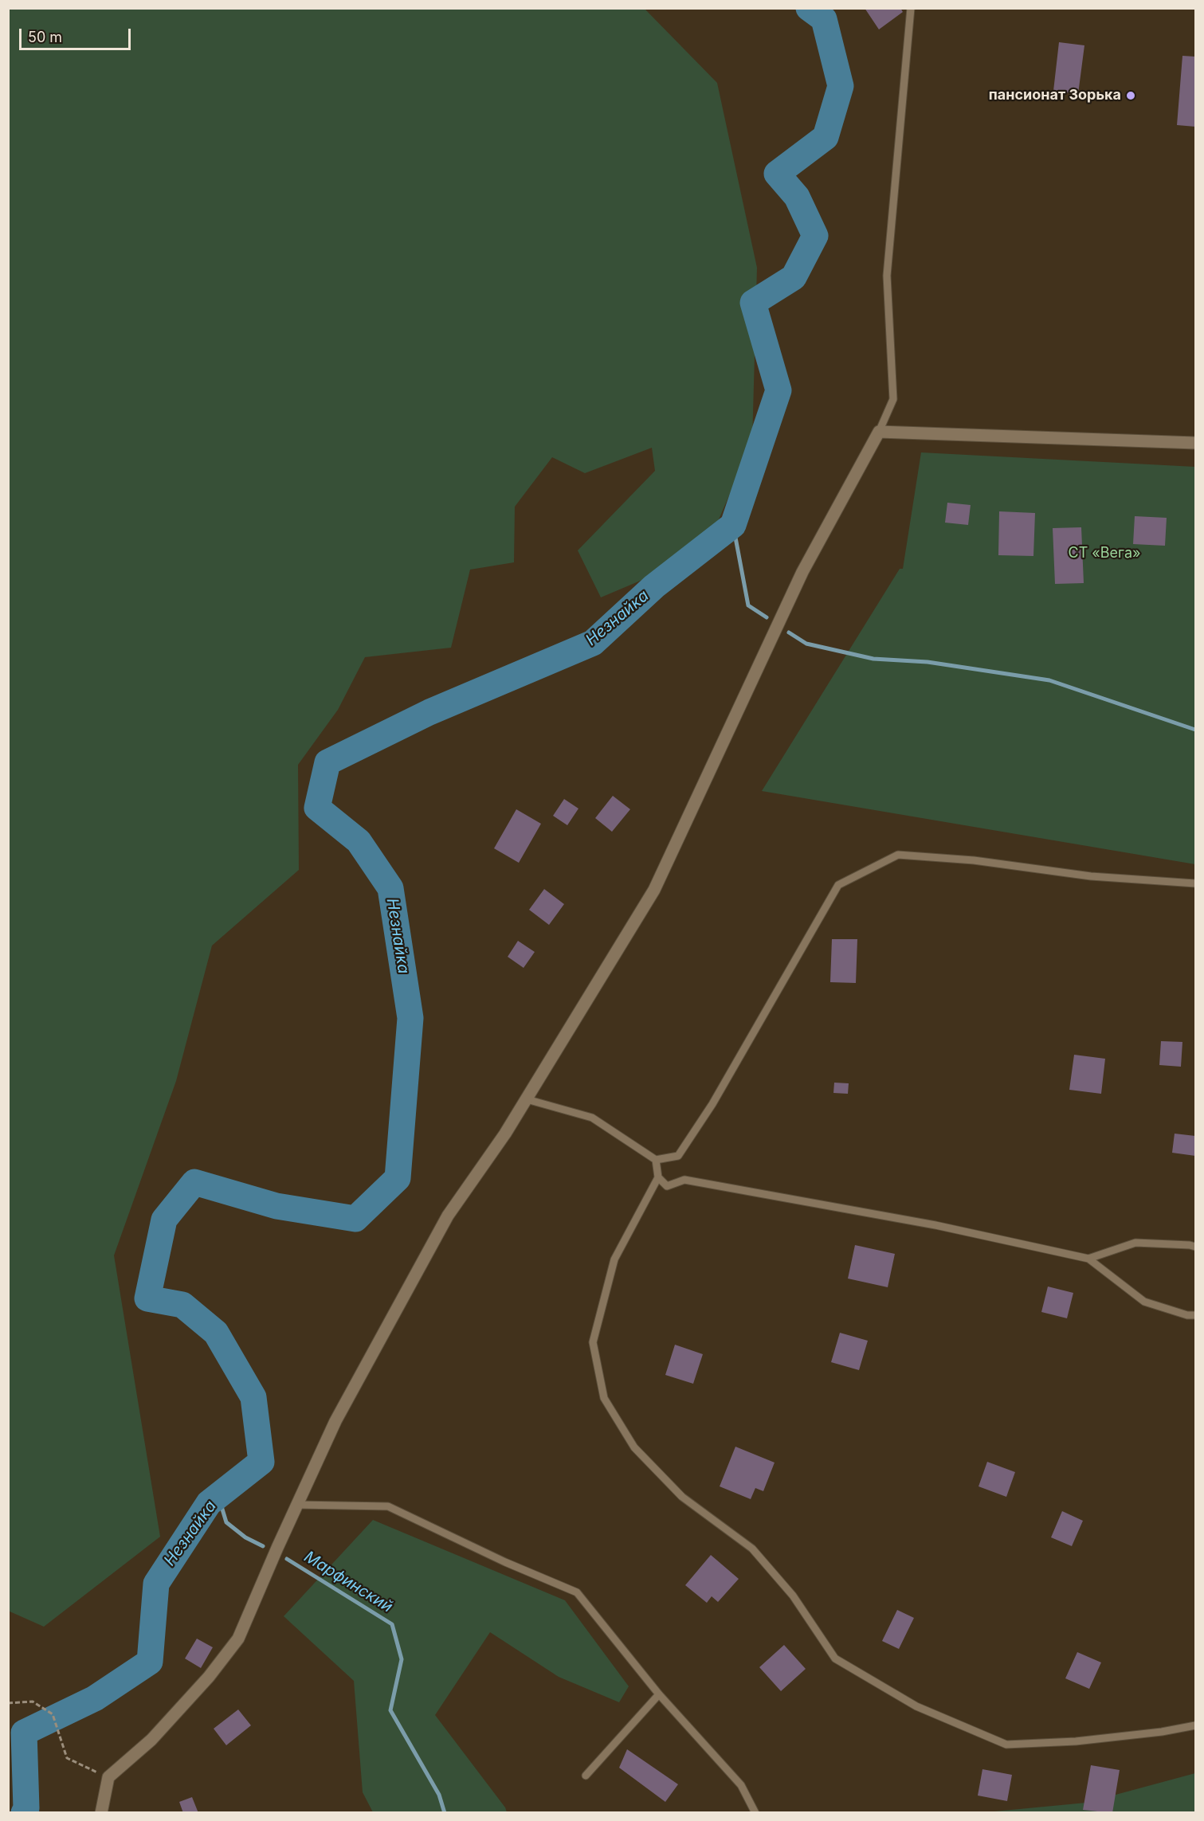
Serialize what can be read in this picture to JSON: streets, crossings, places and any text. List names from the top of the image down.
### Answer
{
  "water": ["Незнайка", "Марфинский"],
  "parks": ["СТ «Вега»"],
  "places": ["пансионат Зорька"],
  "scale_bar": "50 m"
}
